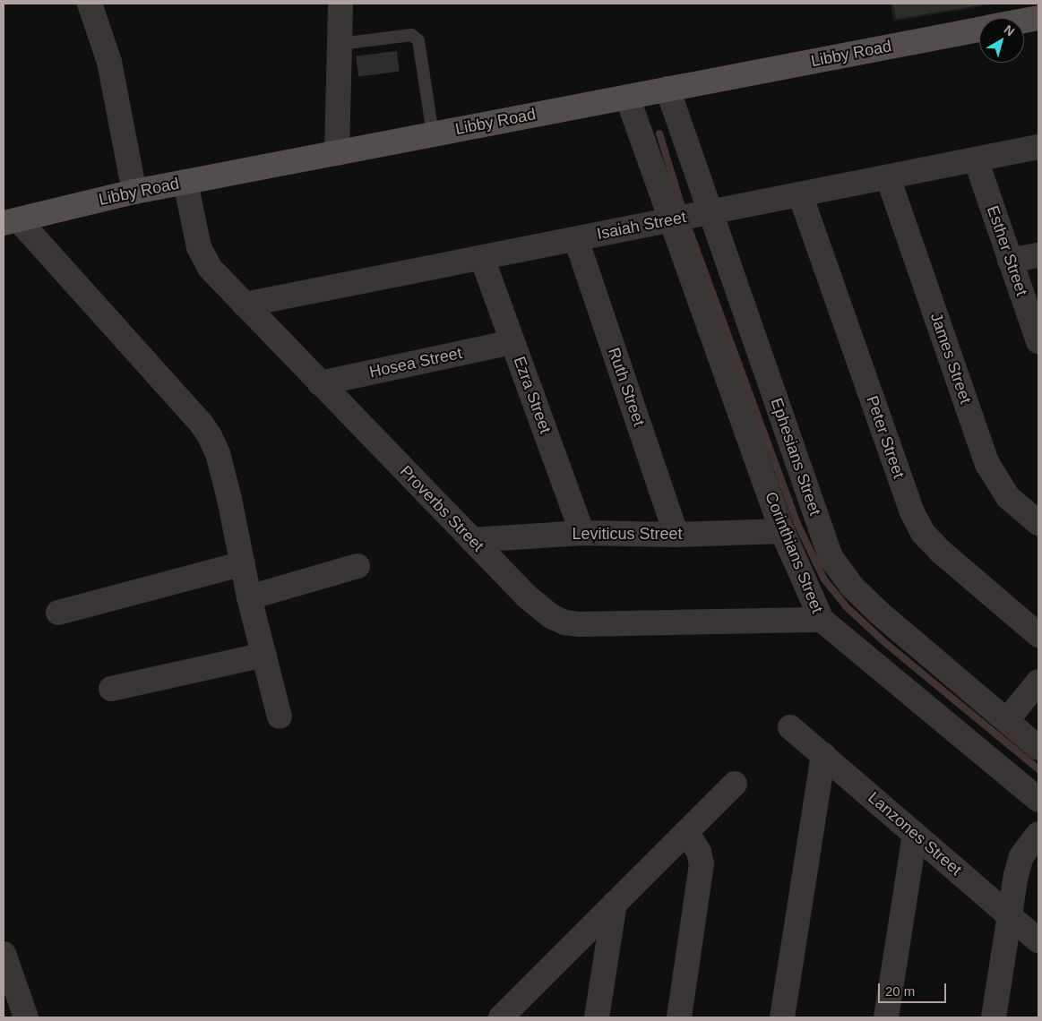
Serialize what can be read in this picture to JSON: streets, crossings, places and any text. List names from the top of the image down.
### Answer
{
  "streets": {
    "main road": ["Libby Road"],
    "street": [
      "Isaiah Street",
      "Esther Street",
      "James Street",
      "Hosea Street",
      "Ruth Street",
      "Ezra Street",
      "Peter Street",
      "Ephesians Street",
      "Proverbs Street",
      "Leviticus Street",
      "Corinthians Street",
      "Lanzones Street"
    ]
  },
  "crossings": [
    ["Libby Road", "Ephesians Street"],
    ["Libby Road", "Proverbs Street"],
    ["Libby Road", "Corinthians Street"],
    ["Isaiah Street", "Esther Street"],
    ["Isaiah Street", "James Street"],
    ["Isaiah Street", "Ruth Street"],
    ["Isaiah Street", "Ezra Street"],
    ["Isaiah Street", "Peter Street"],
    ["Isaiah Street", "Ephesians Street"],
    ["Isaiah Street", "Proverbs Street"],
    ["Isaiah Street", "Corinthians Street"],
    ["Hosea Street", "Ezra Street"],
    ["Hosea Street", "Proverbs Street"],
    ["Ruth Street", "Leviticus Street"],
    ["Ezra Street", "Leviticus Street"],
    ["Proverbs Street", "Leviticus Street"],
    ["Proverbs Street", "Corinthians Street"],
    ["Leviticus Street", "Corinthians Street"]
  ],
  "scale_bar": "20 m",
  "north": "top right"
}
